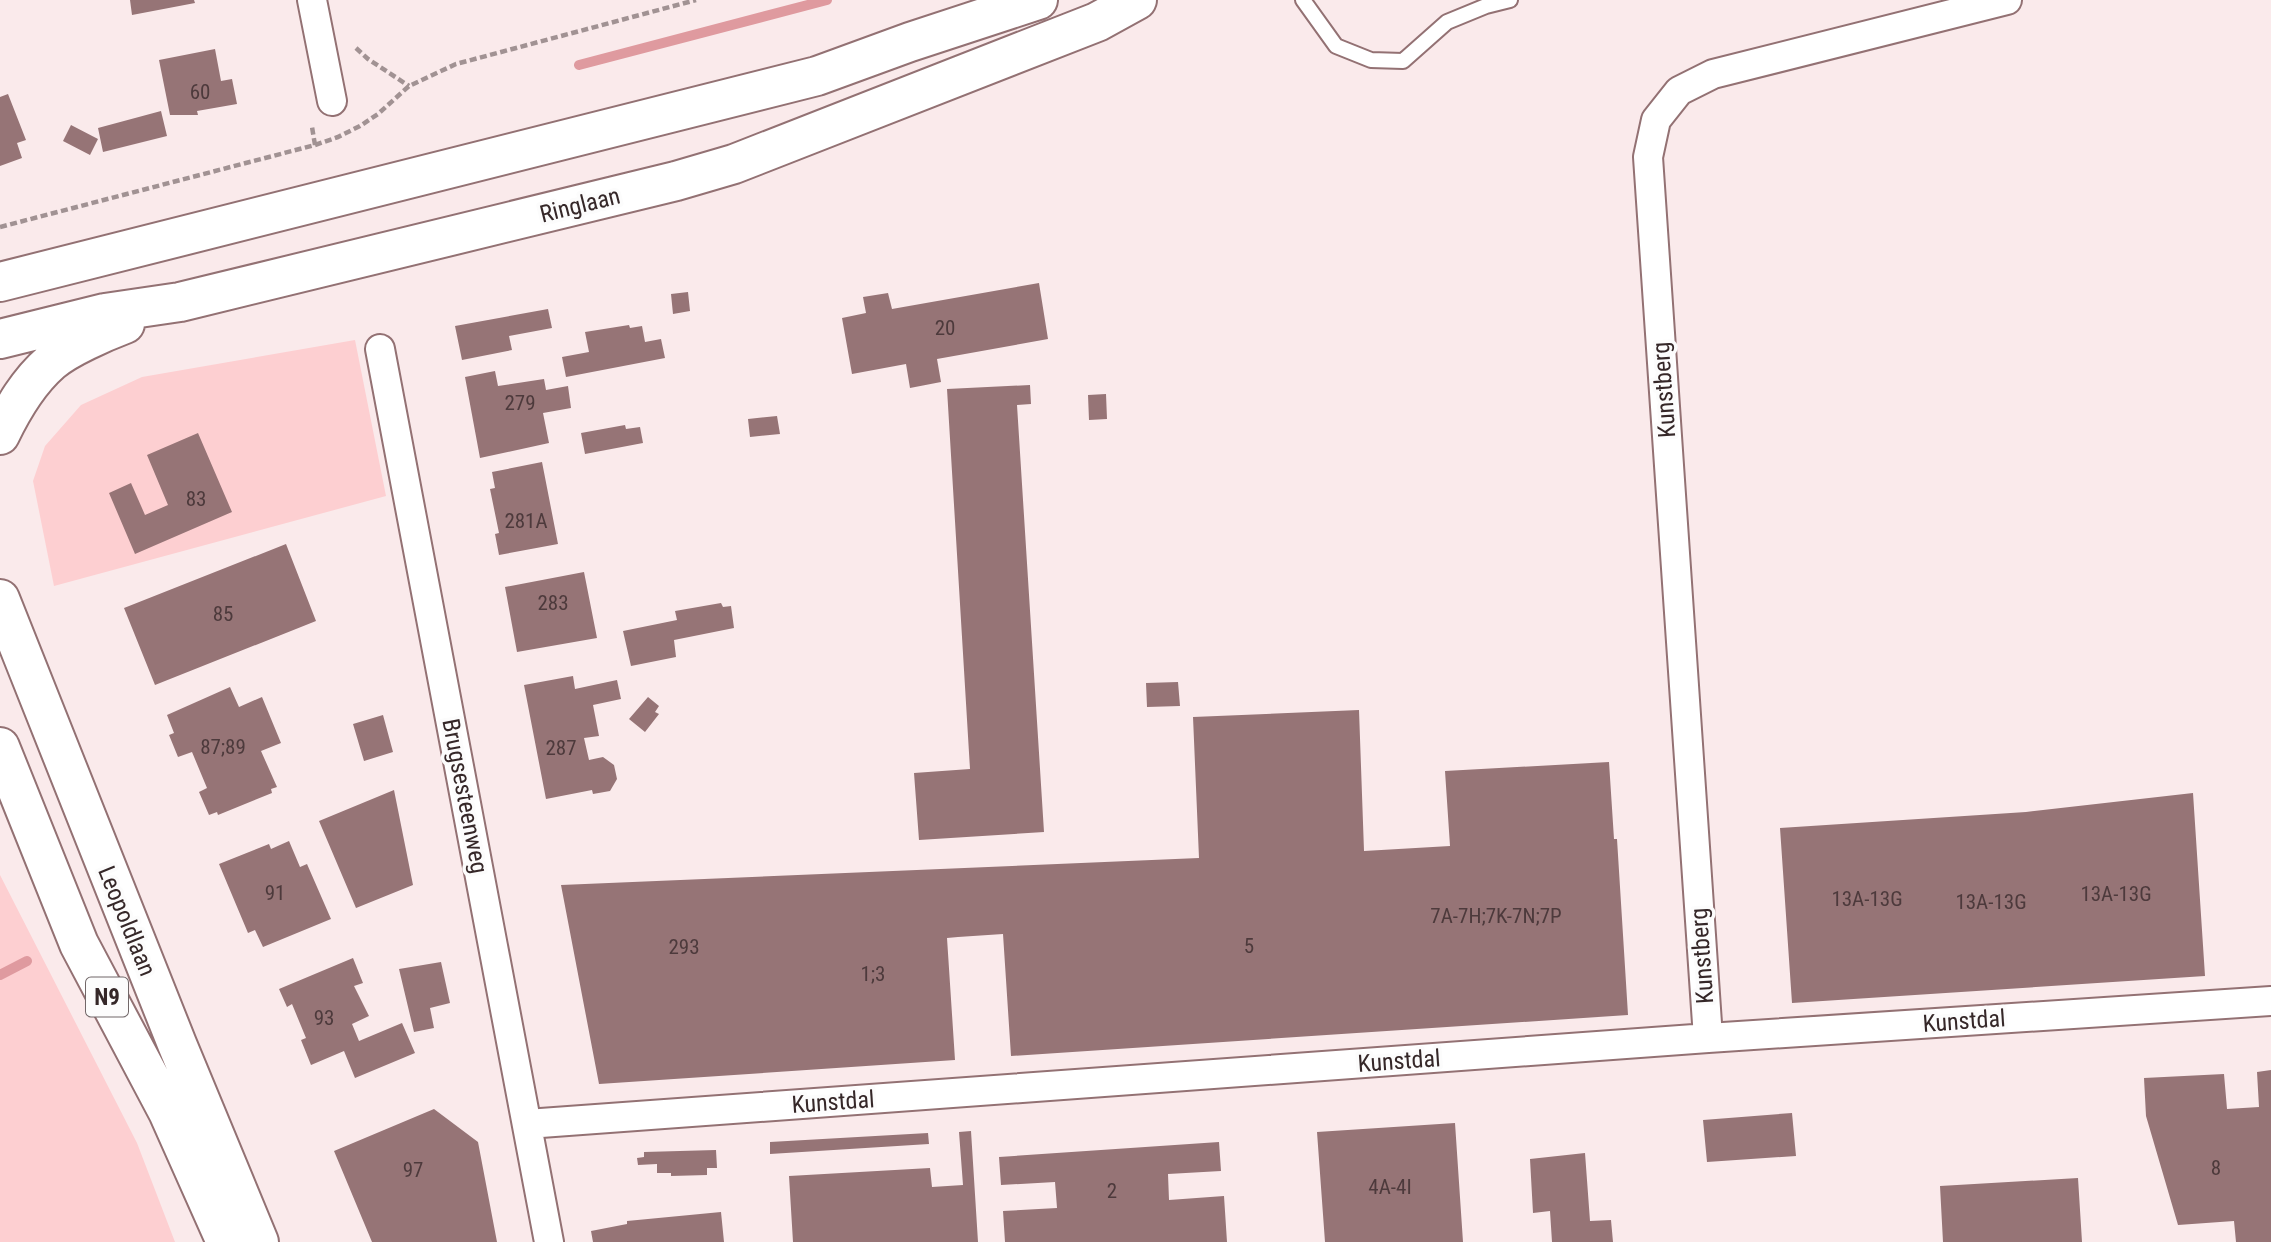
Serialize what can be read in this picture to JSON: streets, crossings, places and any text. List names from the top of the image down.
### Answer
{
  "streets": {
    "main road": ["Ringlaan", "Leopoldlaan", "N9"],
    "street": ["Kunstberg", "Brugsesteenweg", "Kunstdal"]
  },
  "crossings": [
    ["Kunstberg", "Kunstdal"],
    ["Brugsesteenweg", "Kunstdal"]
  ],
  "house_numbers": [
    "60",
    "20",
    "279",
    "83",
    "281A",
    "283",
    "85",
    "87;89",
    "287",
    "91",
    "13A-13G",
    "13A-13G",
    "13A-13G",
    "7A-7H;7K-7N;7P",
    "5",
    "293",
    "1;3",
    "93",
    "8",
    "97",
    "4A-4I",
    "2"
  ]
}
